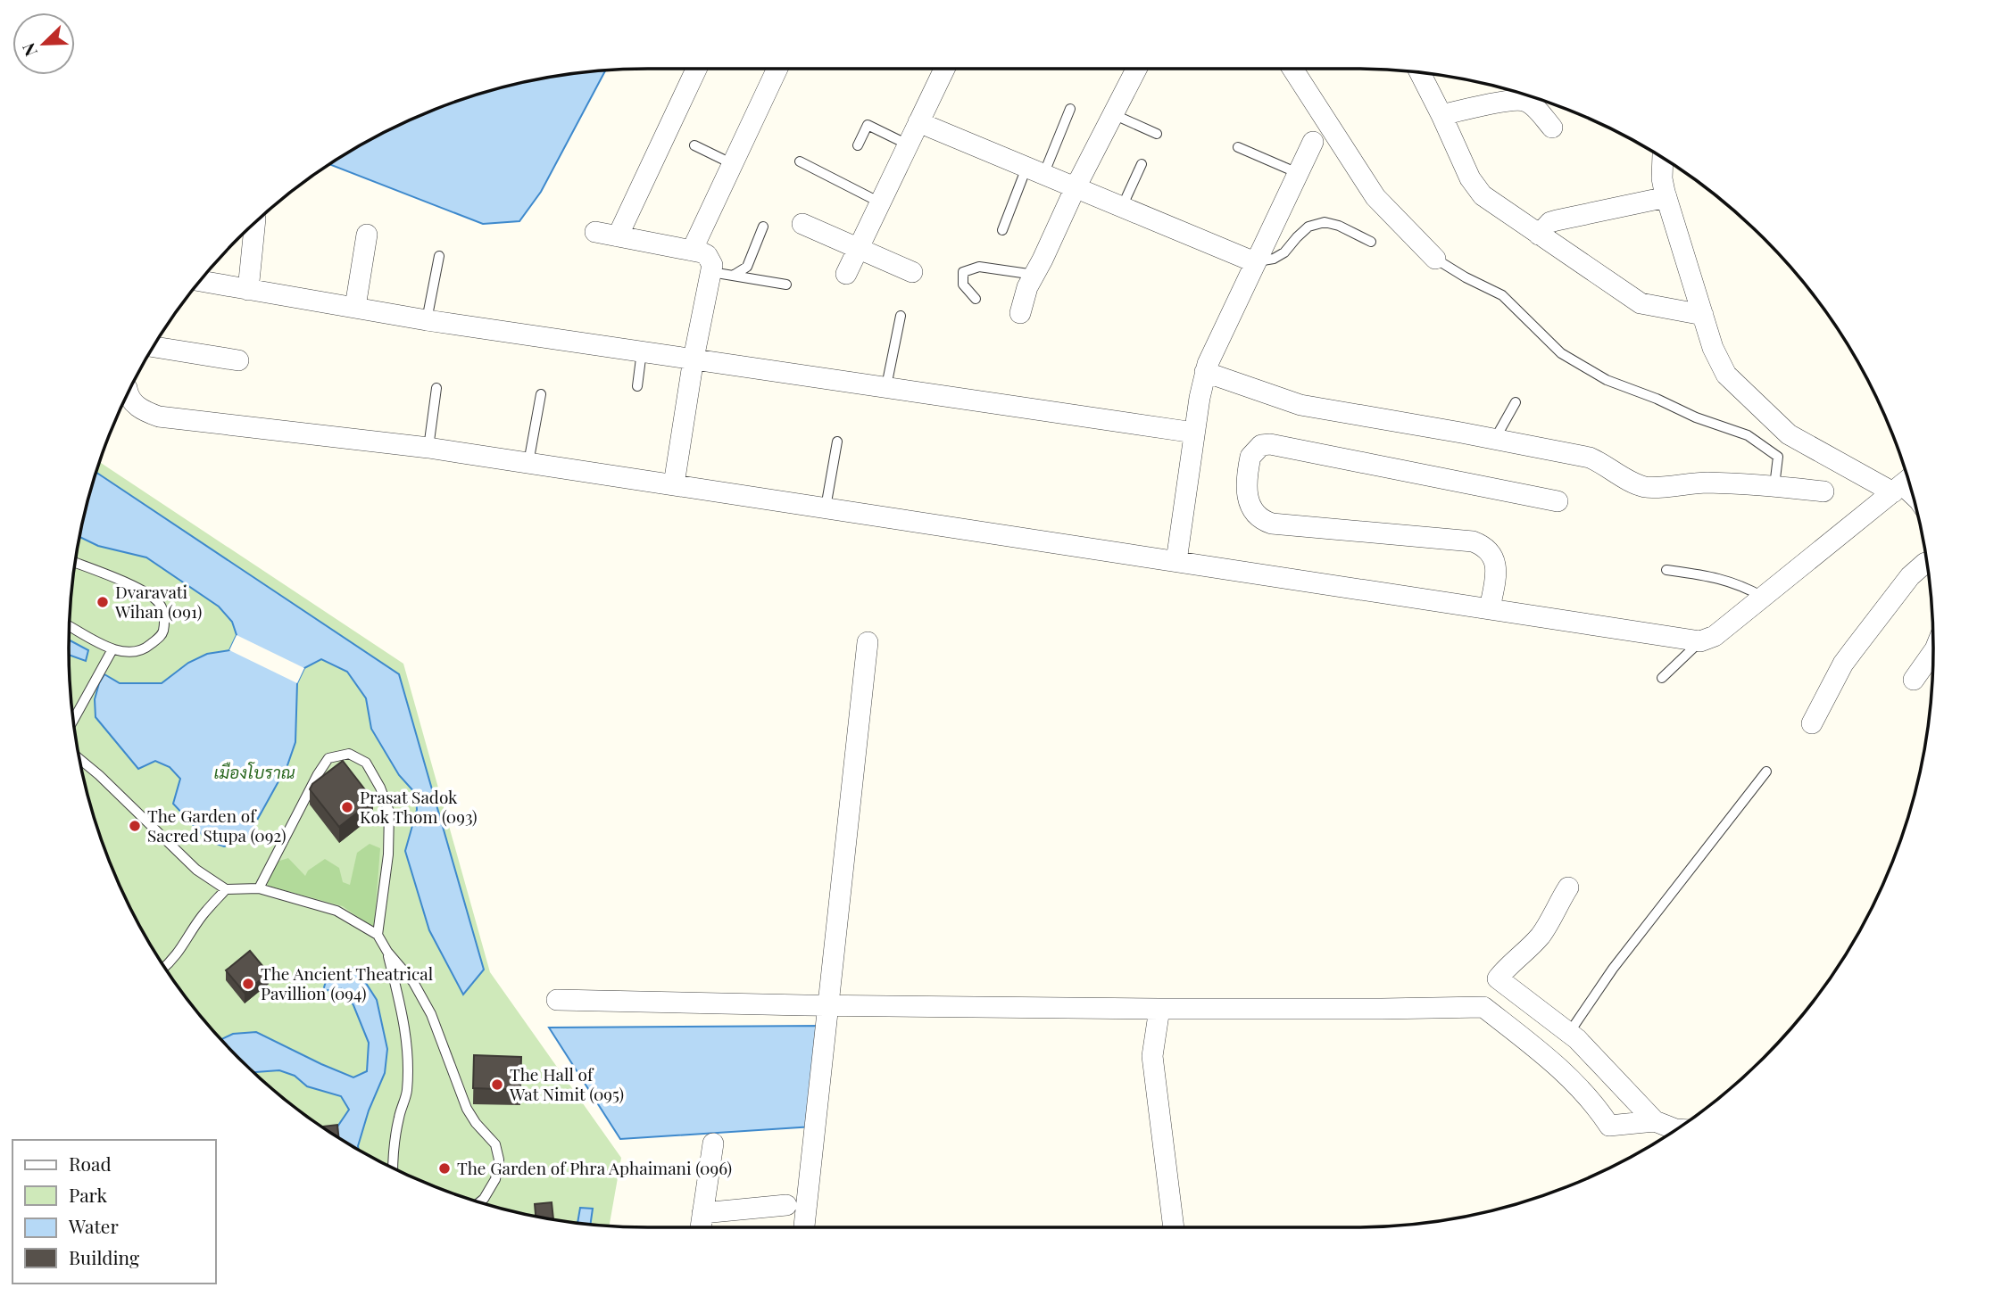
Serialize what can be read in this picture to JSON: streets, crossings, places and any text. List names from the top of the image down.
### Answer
{
  "parks": ["เมืองโบราณ"],
  "places": [
    "Dvaravati Wihan (091)",
    "Prasat Sadok Kok Thom (093)",
    "The Garden of Sacred Stupa (092)",
    "The Ancient Theatrical Pavillion (094)",
    "The Hall of Wat Nimit (095)",
    "The Garden of Phra Aphaimani (096)"
  ],
  "legend": [
    "Road",
    "Park",
    "Water",
    "Building"
  ],
  "north": "bottom left"
}
